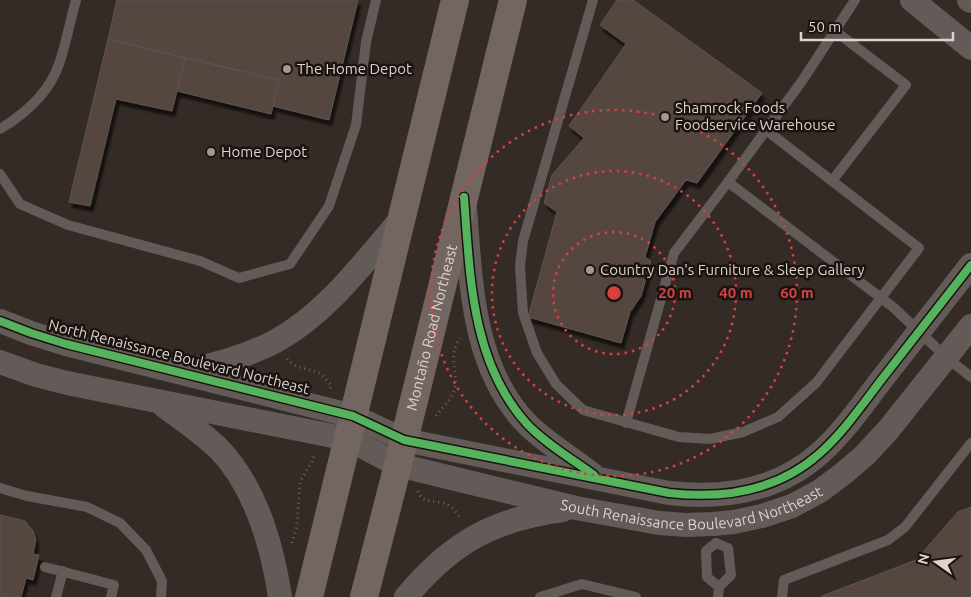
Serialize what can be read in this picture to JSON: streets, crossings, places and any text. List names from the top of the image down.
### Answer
{
  "streets": {
    "main road": ["Montaño Road Northeast"],
    "street": ["North Renaissance Boulevard Northeast", "South Renaissance Boulevard Northeast"]
  },
  "crossings": [
    ["Montaño Road Northeast", "South Renaissance Boulevard Northeast"],
    ["North Renaissance Boulevard Northeast", "South Renaissance Boulevard Northeast"]
  ],
  "places": [
    "The Home Depot",
    "Shamrock Foods Foodservice Warehouse",
    "Home Depot",
    "Country Dan's Furniture & Sleep Gallery"
  ],
  "scale_bar": "50 m",
  "north": "left",
  "rings": ["20 m", "40 m", "60 m"]
}
